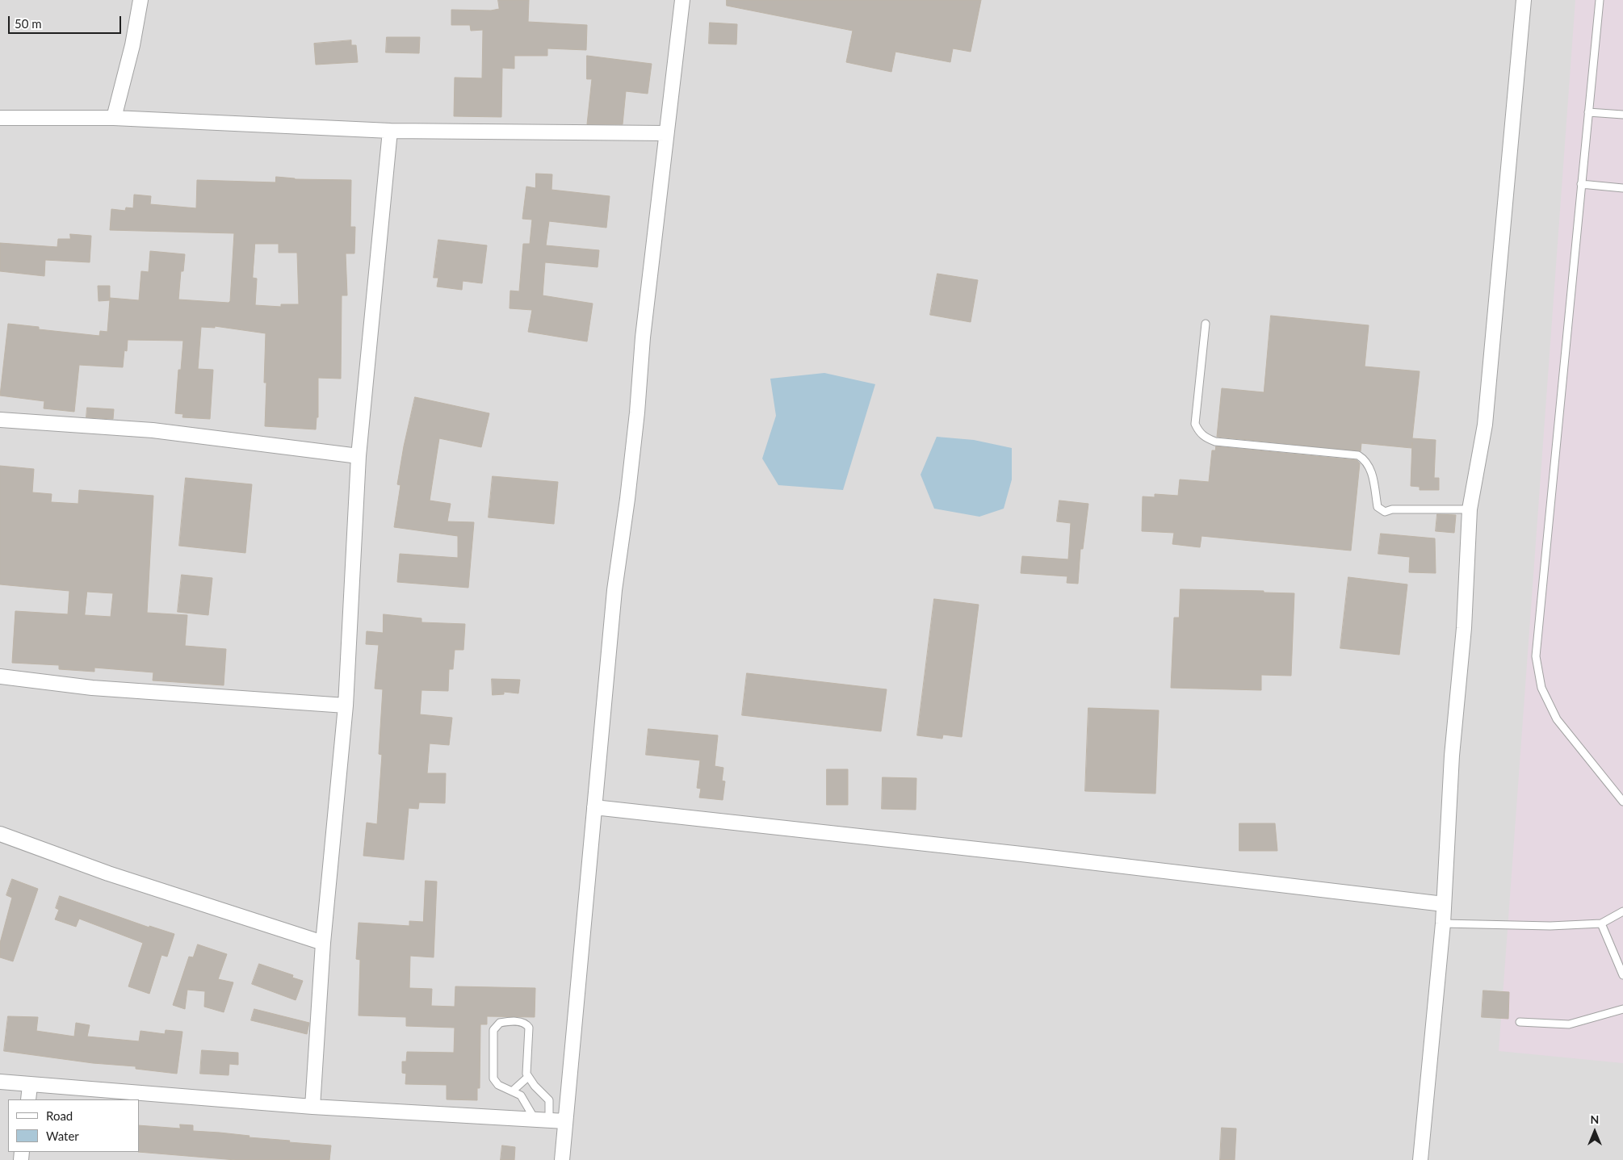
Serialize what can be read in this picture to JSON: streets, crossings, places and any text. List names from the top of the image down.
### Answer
{
  "legend": ["Road", "Water"],
  "scale_bar": "50 m",
  "north": "top"
}
